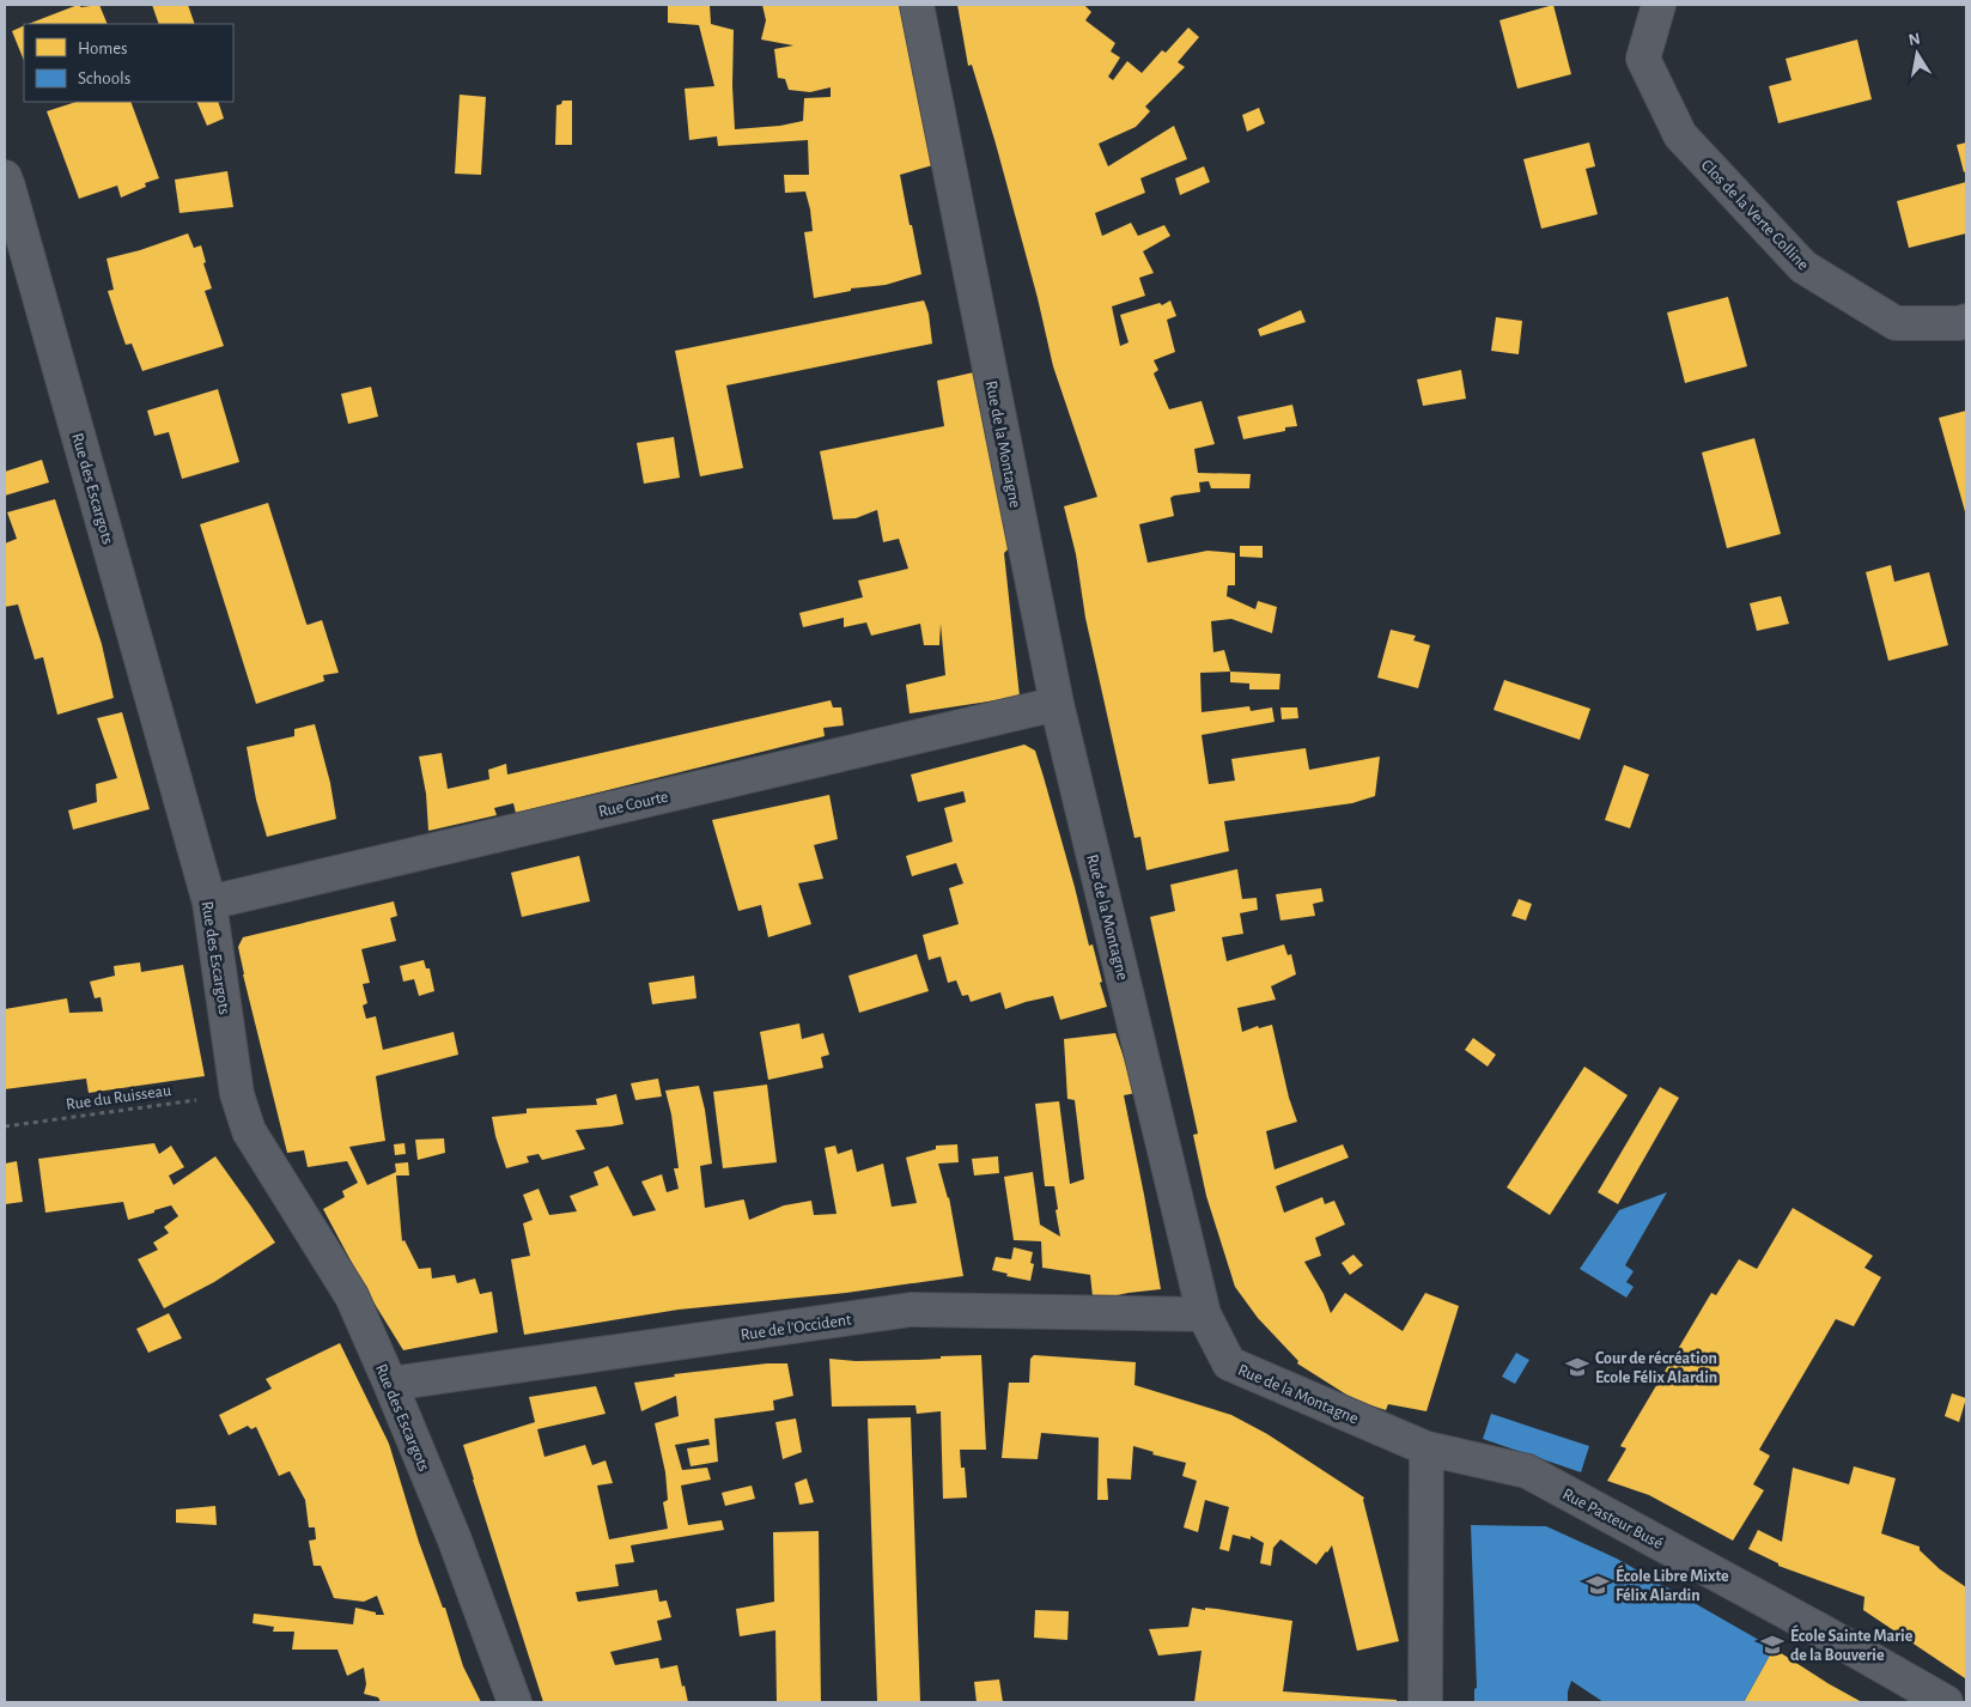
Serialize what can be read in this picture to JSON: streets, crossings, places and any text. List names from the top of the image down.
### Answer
{
  "streets": {
    "street": [
      "Clos de la Verte Colline",
      "Rue de la Montagne",
      "Rue des Escargots",
      "Rue Courte",
      "Rue de l'Occident",
      "Rue Pasteur Busé"
    ],
    "path": ["Rue du Ruisseau"]
  },
  "crossings": [
    ["Rue de la Montagne", "Rue Courte"],
    ["Rue de la Montagne", "Rue de l'Occident"],
    ["Rue de la Montagne", "Rue Pasteur Busé"],
    ["Rue des Escargots", "Rue Courte"],
    ["Rue des Escargots", "Rue du Ruisseau"],
    ["Rue des Escargots", "Rue de l'Occident"]
  ],
  "places": {
    "school or university": ["Cour de récréation Ecole Félix Alardin", "École Libre Mixte Félix Alardin", "École Sainte Marie de la Bouverie"]
  },
  "legend": ["Homes", "Schools"],
  "north": "top"
}
